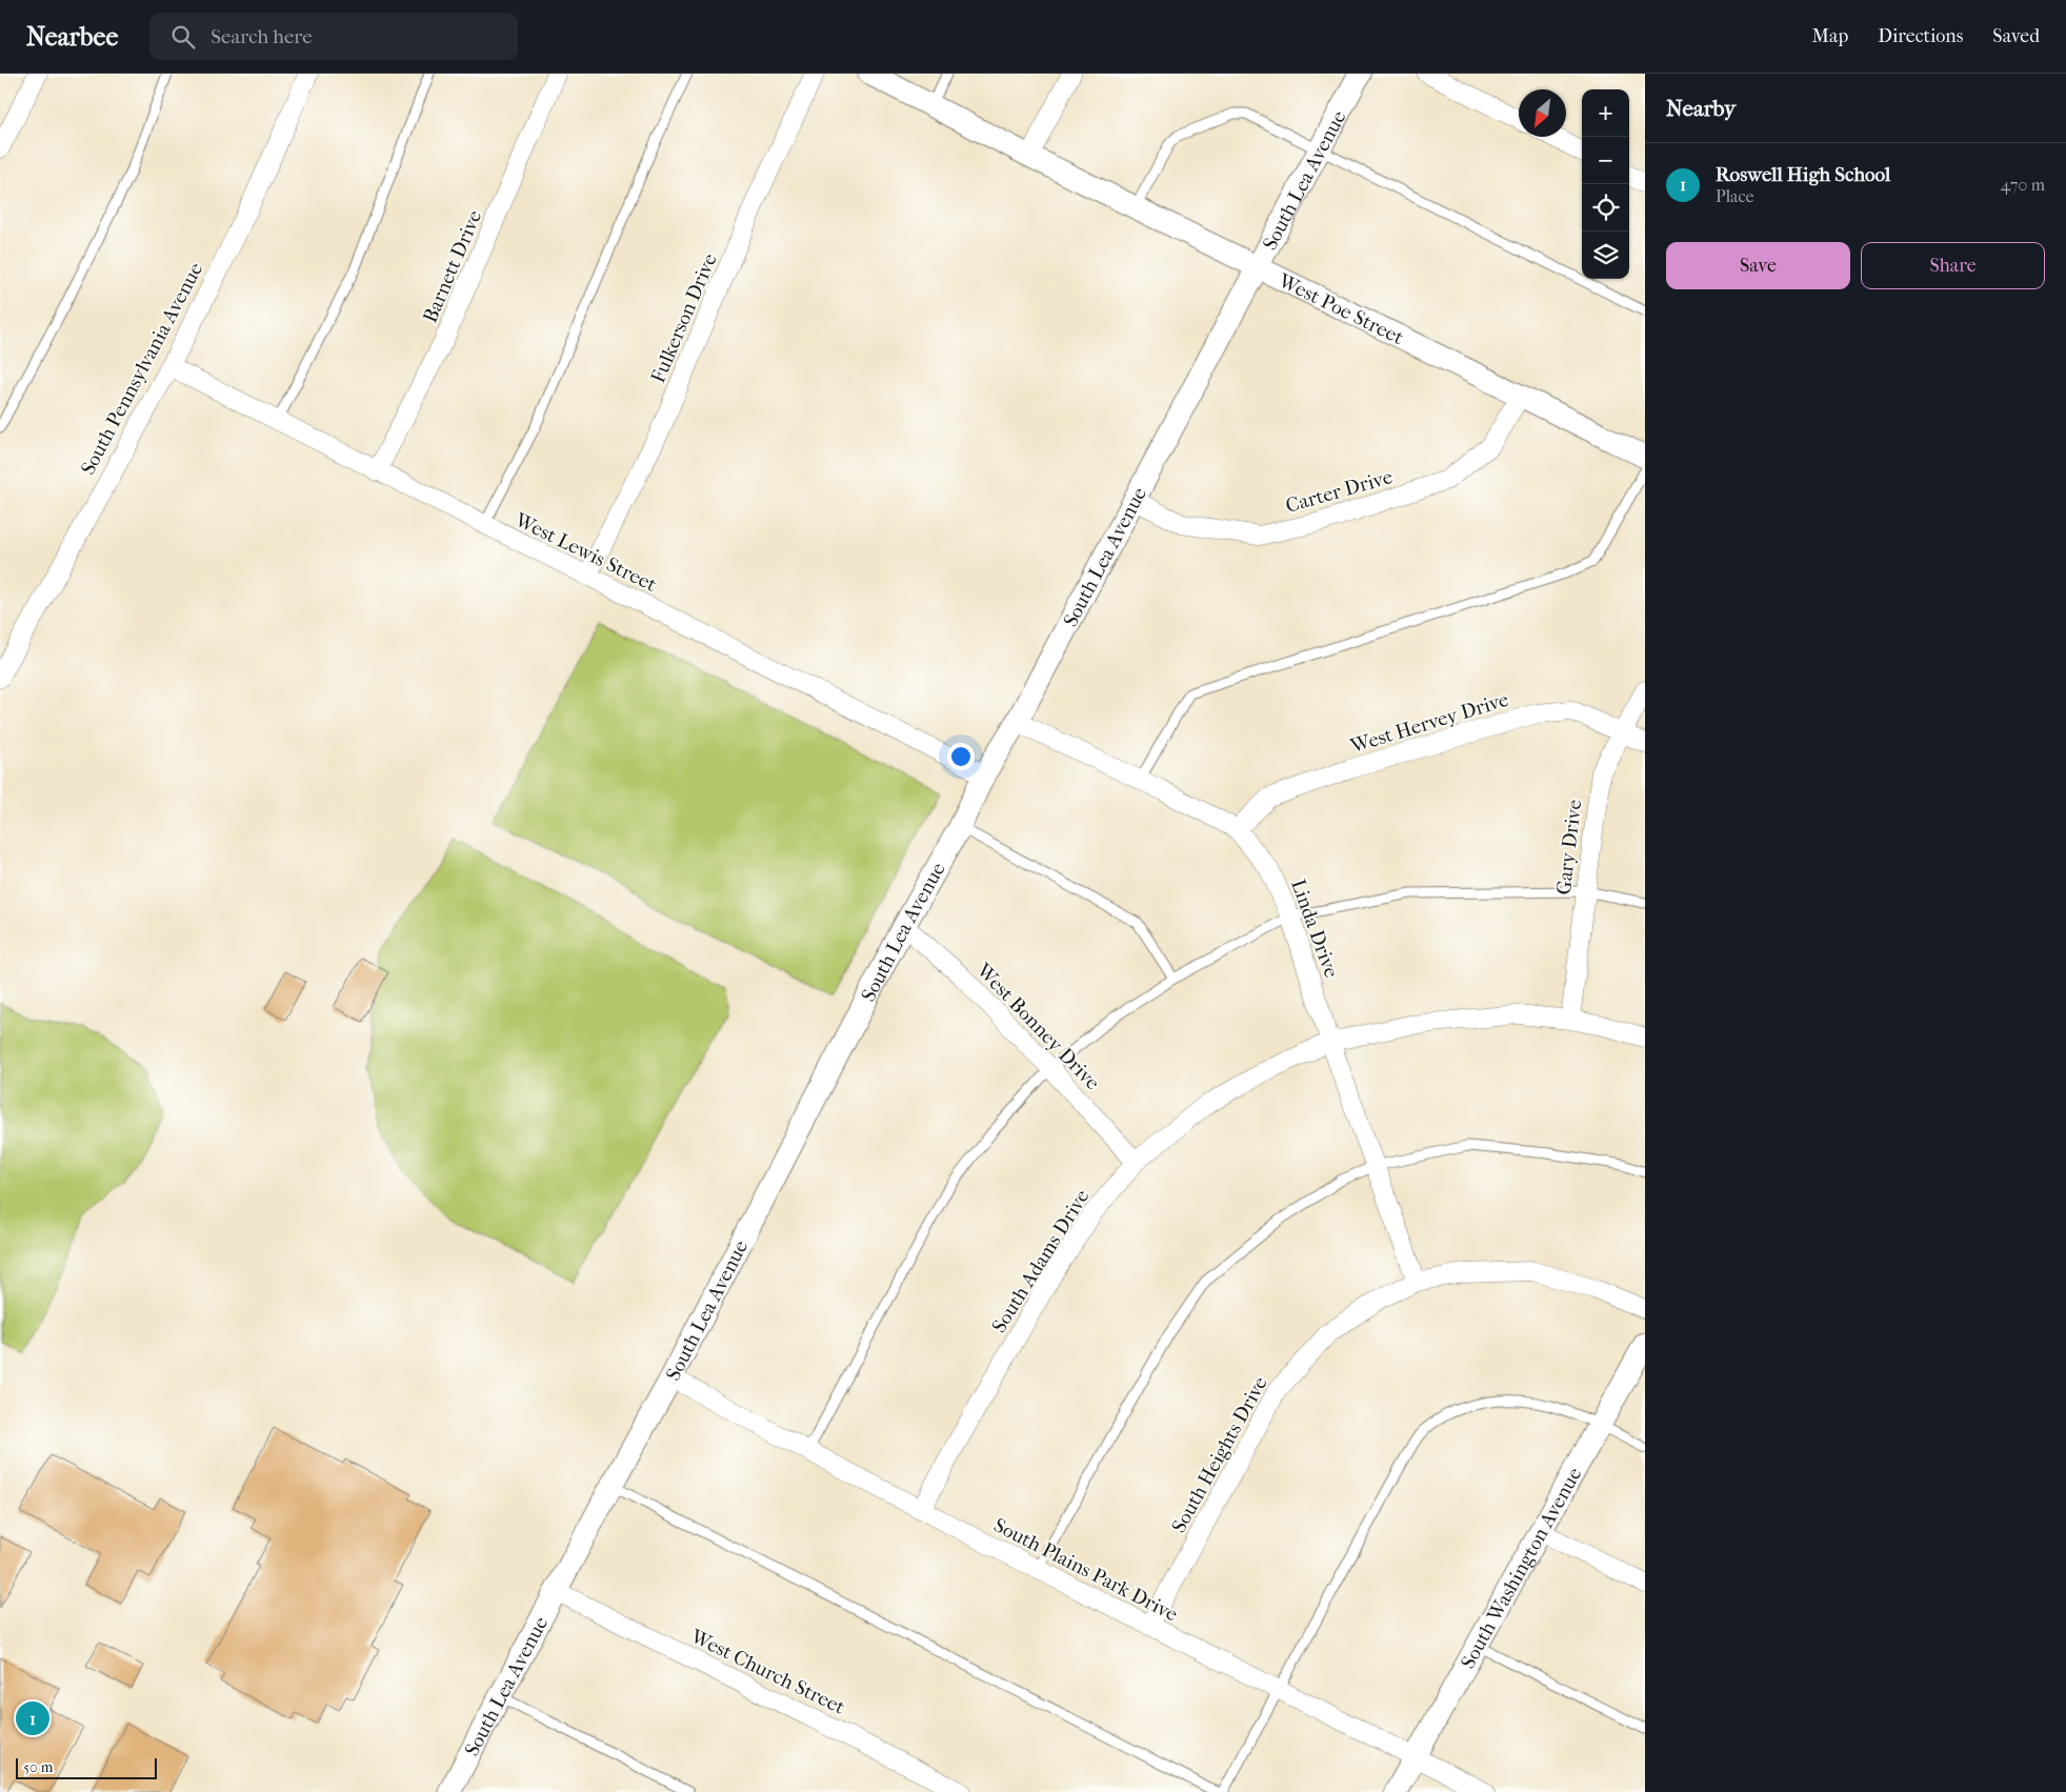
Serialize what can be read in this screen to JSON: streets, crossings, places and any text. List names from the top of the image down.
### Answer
{
  "streets": {
    "street": [
      "South Lea Avenue",
      "Barnett Drive",
      "West Poe Street",
      "Fulkerson Drive",
      "South Pennsylvania Avenue",
      "Carter Drive",
      "West Lewis Street",
      "West Hervey Drive",
      "Gary Drive",
      "Linda Drive",
      "West Bonney Drive",
      "South Adams Drive",
      "South Heights Drive",
      "South Washington Avenue",
      "South Plains Park Drive",
      "West Church Street"
    ]
  },
  "crossings": [
    ["South Lea Avenue", "West Poe Street"],
    ["South Lea Avenue", "Carter Drive"],
    ["South Lea Avenue", "West Lewis Street"],
    ["South Lea Avenue", "Linda Drive"],
    ["South Lea Avenue", "West Bonney Drive"],
    ["South Lea Avenue", "South Plains Park Drive"],
    ["South Lea Avenue", "West Church Street"],
    ["Barnett Drive", "West Lewis Street"],
    ["West Poe Street", "Carter Drive"],
    ["Fulkerson Drive", "West Lewis Street"],
    ["South Pennsylvania Avenue", "West Lewis Street"],
    ["West Hervey Drive", "Gary Drive"],
    ["West Hervey Drive", "Linda Drive"],
    ["Gary Drive", "South Adams Drive"],
    ["Linda Drive", "South Adams Drive"],
    ["Linda Drive", "South Heights Drive"],
    ["West Bonney Drive", "South Adams Drive"],
    ["South Adams Drive", "South Plains Park Drive"],
    ["South Heights Drive", "South Plains Park Drive"],
    ["South Washington Avenue", "South Plains Park Drive"]
  ],
  "scale_bar": "50 m",
  "north": "bottom left",
  "page": {
    "header": "Nearbee",
    "search": "Search here",
    "nav": ["Map", "Directions", "Saved"],
    "heading": "Nearby",
    "map_buttons": ["+", "−"],
    "list": [
      {
        "mark": "1",
        "name": "Roswell High School",
        "note": "Place",
        "value": "470 m"
      }
    ],
    "buttons": ["Save", "Share"],
    "pins": "1",
    "scale": "50 m"
  }
}
